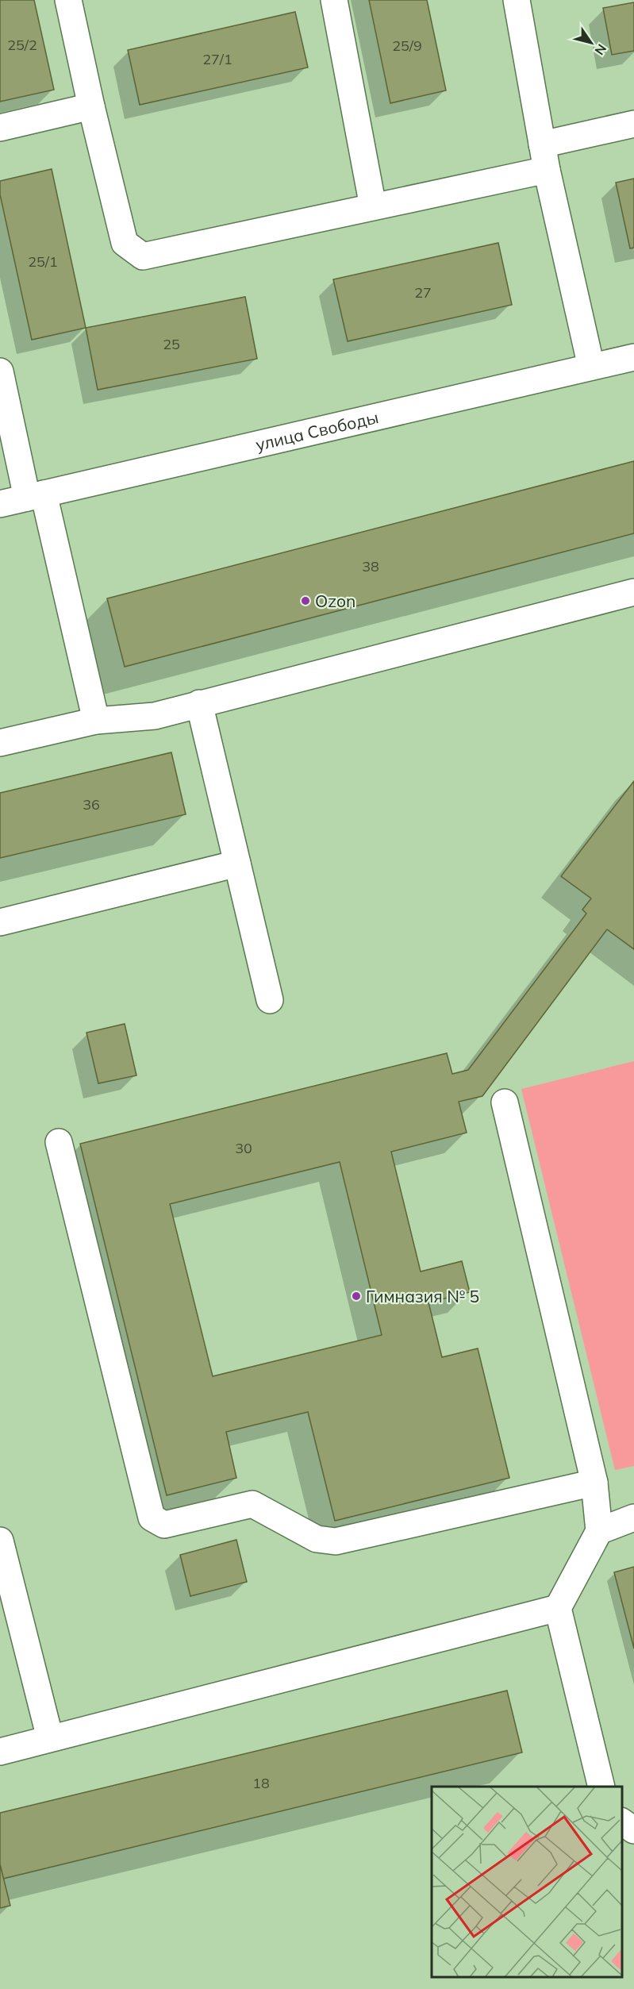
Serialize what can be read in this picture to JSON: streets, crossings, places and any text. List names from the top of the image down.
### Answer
{
  "streets": {
    "main road": ["улица Свободы"]
  },
  "places": ["Ozon", "Гимназия № 5"],
  "house_numbers": [
    "25/2",
    "25/9",
    "27/1",
    "25/1",
    "27",
    "25",
    "38",
    "36",
    "30",
    "18"
  ],
  "north": "bottom right"
}
